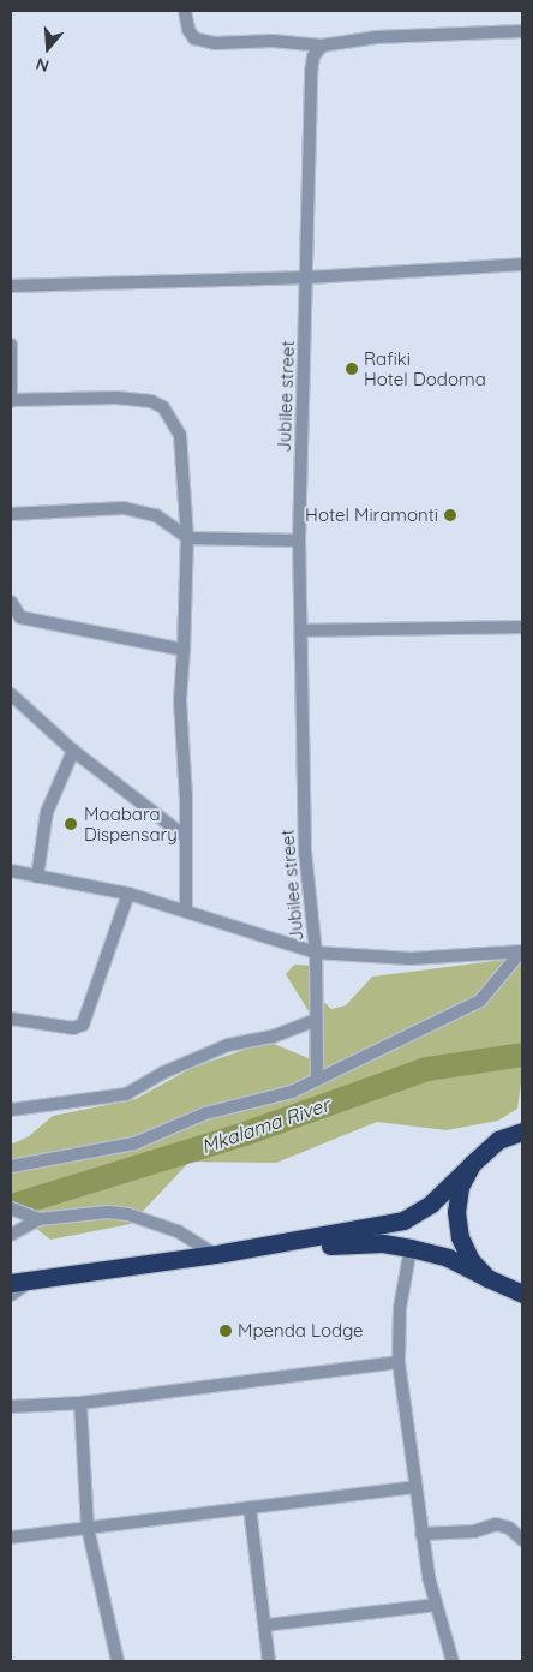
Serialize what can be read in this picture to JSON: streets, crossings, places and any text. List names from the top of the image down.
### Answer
{
  "streets": {
    "street": ["Jubilee street"]
  },
  "water": ["Mkalama River"],
  "places": [
    "Rafiki Hotel Dodoma",
    "Hotel Miramonti",
    "Maabara Dispensary",
    "Mpenda Lodge"
  ],
  "north": "bottom"
}
